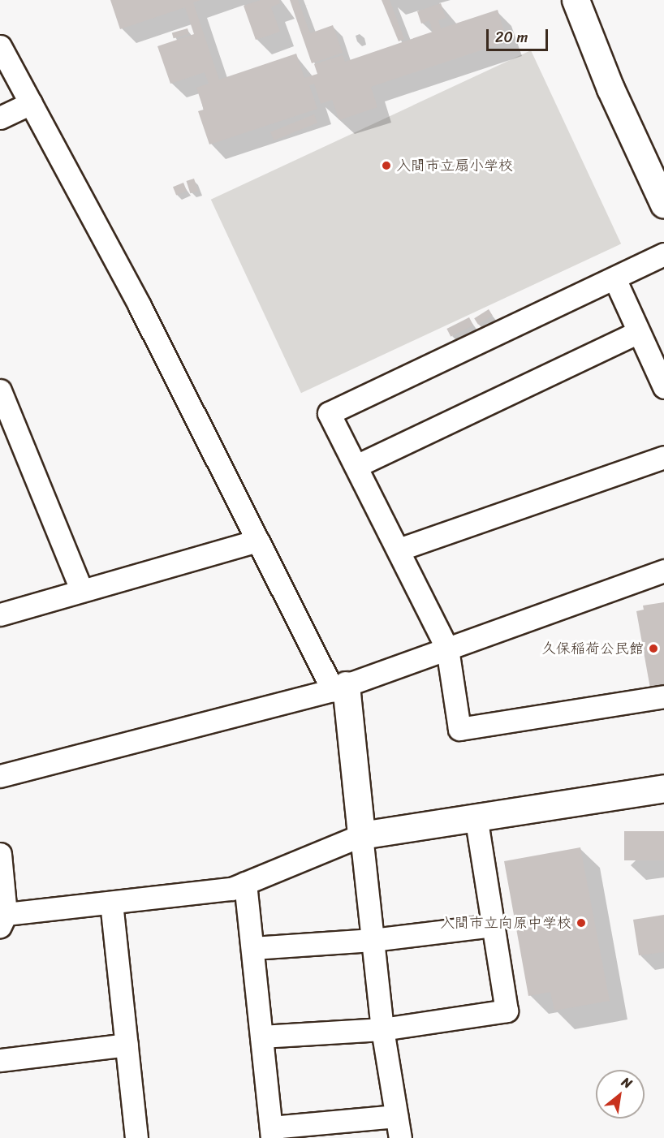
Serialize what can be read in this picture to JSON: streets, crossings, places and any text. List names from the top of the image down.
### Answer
{
  "places": ["入間市立扇小学校", "久保稲荷公民館", "入間市立向原中学校"],
  "scale_bar": "20 m",
  "north": "top right"
}
